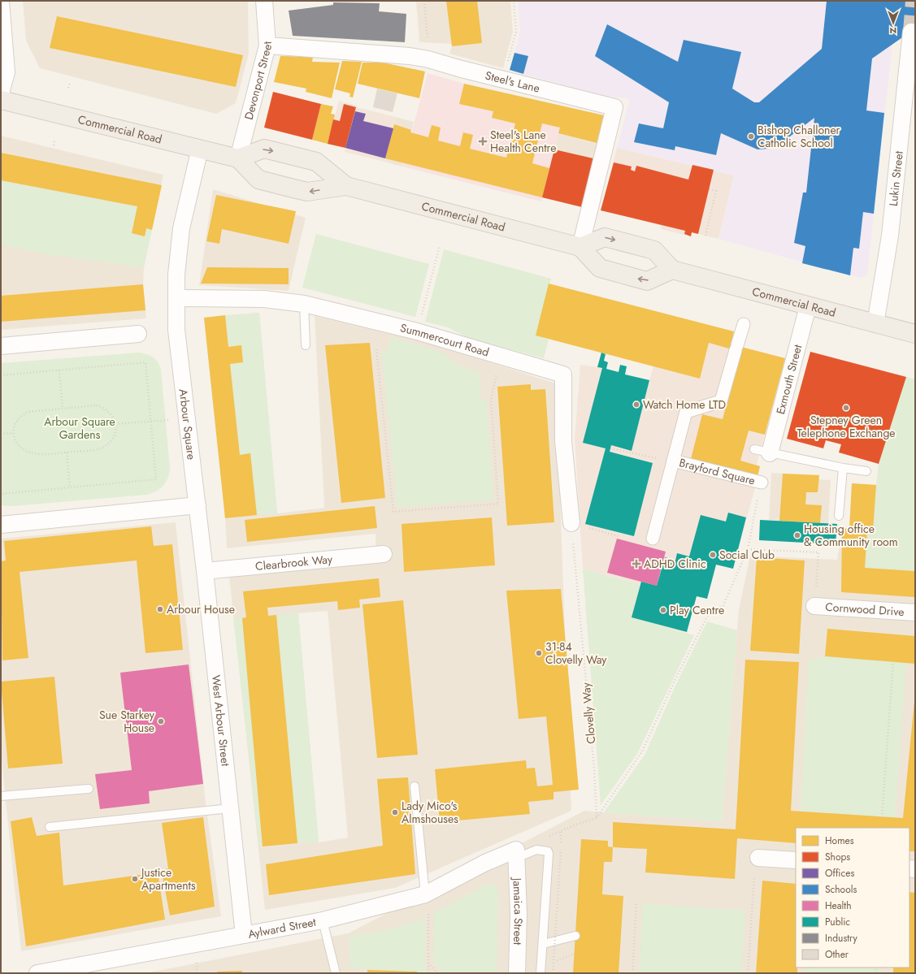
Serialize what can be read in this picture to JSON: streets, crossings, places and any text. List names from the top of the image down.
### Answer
{
  "streets": {
    "highway": ["Commercial Road"],
    "street": [
      "Devonport Street",
      "Steel's Lane",
      "Lukin Street",
      "Summercourt Road",
      "Exmouth Street",
      "Arbour Square",
      "Brayford Square",
      "Clearbrook Way",
      "Cornwood Drive",
      "West Arbour Street",
      "Jamaica Street",
      "Aylward Street"
    ],
    "path": ["Clovelly Way"]
  },
  "crossings": [
    ["Devonport Street", "Steel's Lane"],
    ["Devonport Street", "Commercial Road"],
    ["Steel's Lane", "Commercial Road"],
    ["Commercial Road", "Lukin Street"],
    ["Commercial Road", "Exmouth Street"],
    ["Commercial Road", "Arbour Square"],
    ["Summercourt Road", "Arbour Square"],
    ["Summercourt Road", "Clovelly Way"],
    ["Arbour Square", "West Arbour Street"],
    ["Clearbrook Way", "West Arbour Street"],
    ["West Arbour Street", "Aylward Street"],
    ["Jamaica Street", "Aylward Street"]
  ],
  "parks": ["Arbour Square Gardens"],
  "places": {
    "other": [
      "Bishop Challoner Catholic School",
      "Watch Home LTD",
      "Stepney Green Telephone Exchange",
      "Housing office & Community room",
      "Social Club",
      "Arbour House",
      "Play Centre",
      "31-84 Clovelly Way",
      "Sue Starkey House",
      "Lady Mico's Almshouses",
      "Justice Apartments"
    ],
    "health": ["Steel's Lane Health Centre", "ADHD Clinic"]
  },
  "legend": [
    "Homes",
    "Shops",
    "Offices",
    "Schools",
    "Health",
    "Public",
    "Industry",
    "Other"
  ],
  "north": "bottom"
}
